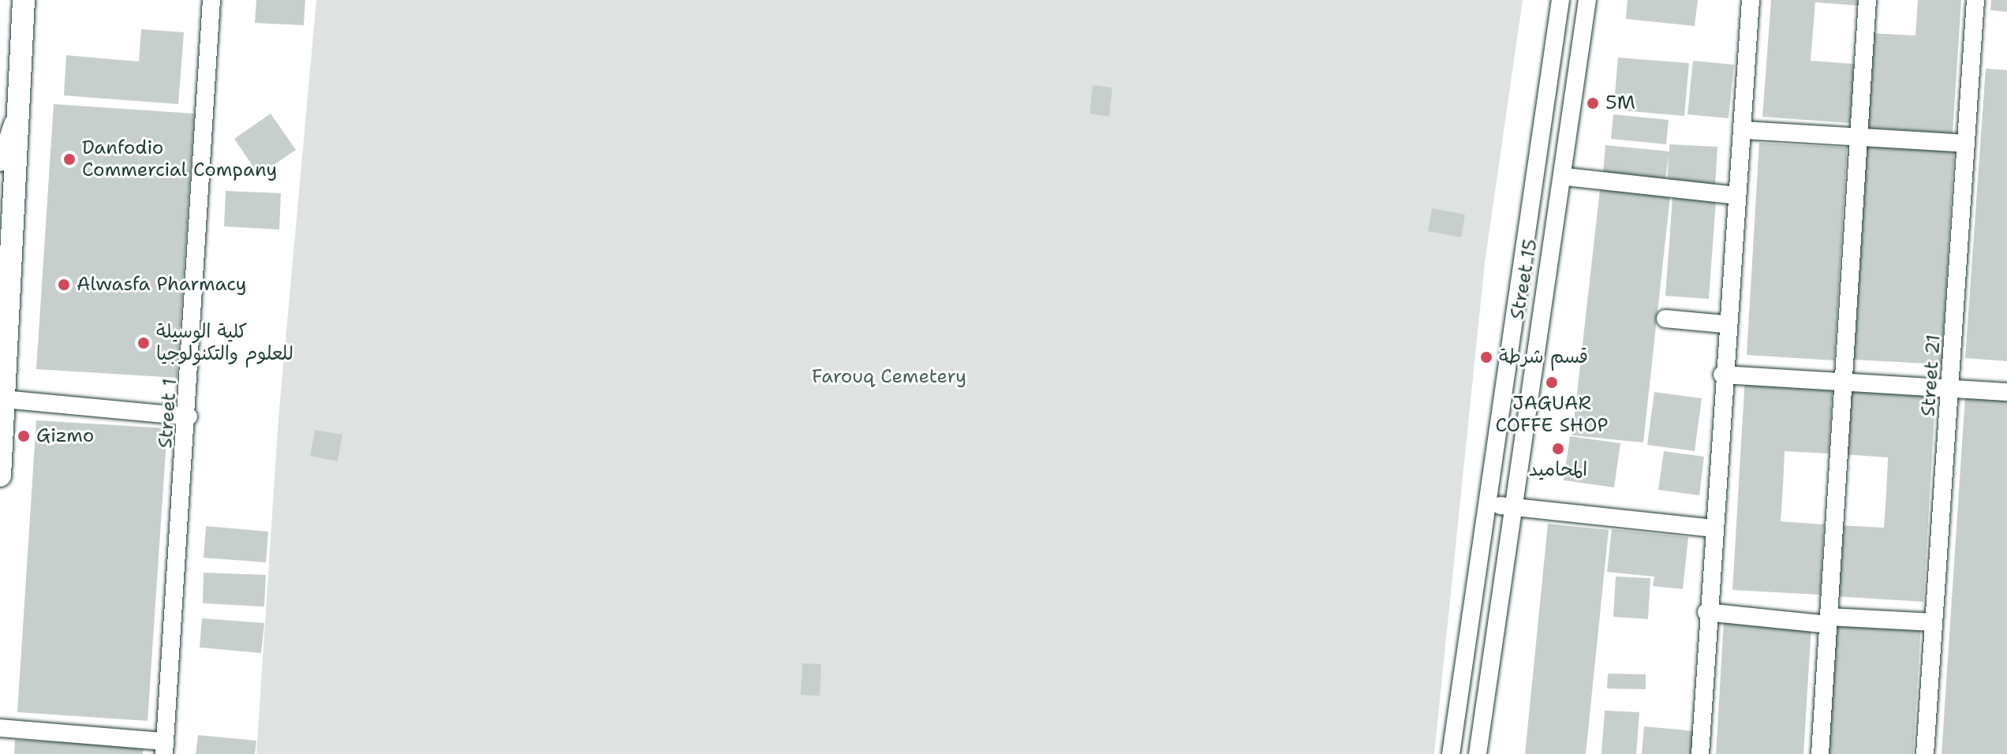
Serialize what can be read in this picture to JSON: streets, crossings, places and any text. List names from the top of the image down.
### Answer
{
  "streets": {
    "street": ["Street 15", "Street 21", "Street 1"]
  },
  "parks": ["Farouq Cemetery"],
  "places": [
    "5M",
    "Danfodio Commercial Company",
    "Alwasfa Pharmacy",
    "كلية الوسيلة للعلوم والتكنولوجيا",
    "قسم شرطة",
    "JAGUAR COFFE SHOP",
    "Gizmo",
    "المحاميد"
  ]
}
